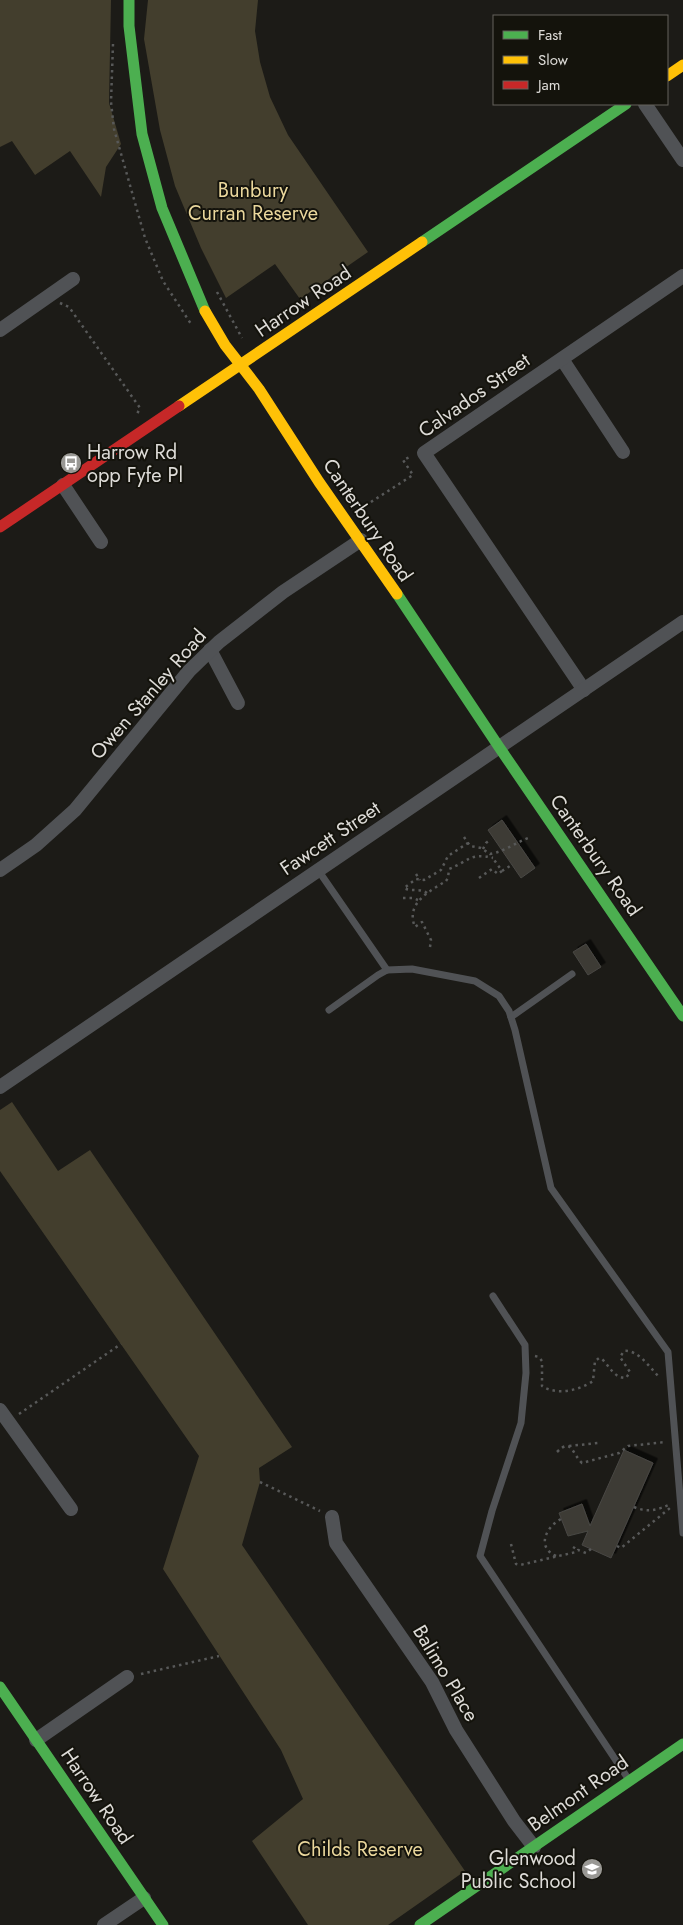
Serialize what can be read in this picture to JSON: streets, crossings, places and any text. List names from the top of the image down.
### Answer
{
  "streets": {
    "street": [
      "Harrow Road",
      "Calvados Street",
      "Canterbury Road",
      "Owen Stanley Road",
      "Fawcett Street",
      "Balimo Place",
      "Belmont Road"
    ]
  },
  "crossings": [
    ["Harrow Road", "Canterbury Road"],
    ["Calvados Street", "Fawcett Street"],
    ["Canterbury Road", "Owen Stanley Road"],
    ["Canterbury Road", "Fawcett Street"],
    ["Balimo Place", "Belmont Road"]
  ],
  "parks": ["Bunbury Curran Reserve", "Childs Reserve"],
  "places": {
    "bus stop": ["Harrow Rd opp Fyfe Pl"],
    "school or university": ["Glenwood Public School"]
  },
  "legend": ["Fast", "Slow", "Jam"]
}
